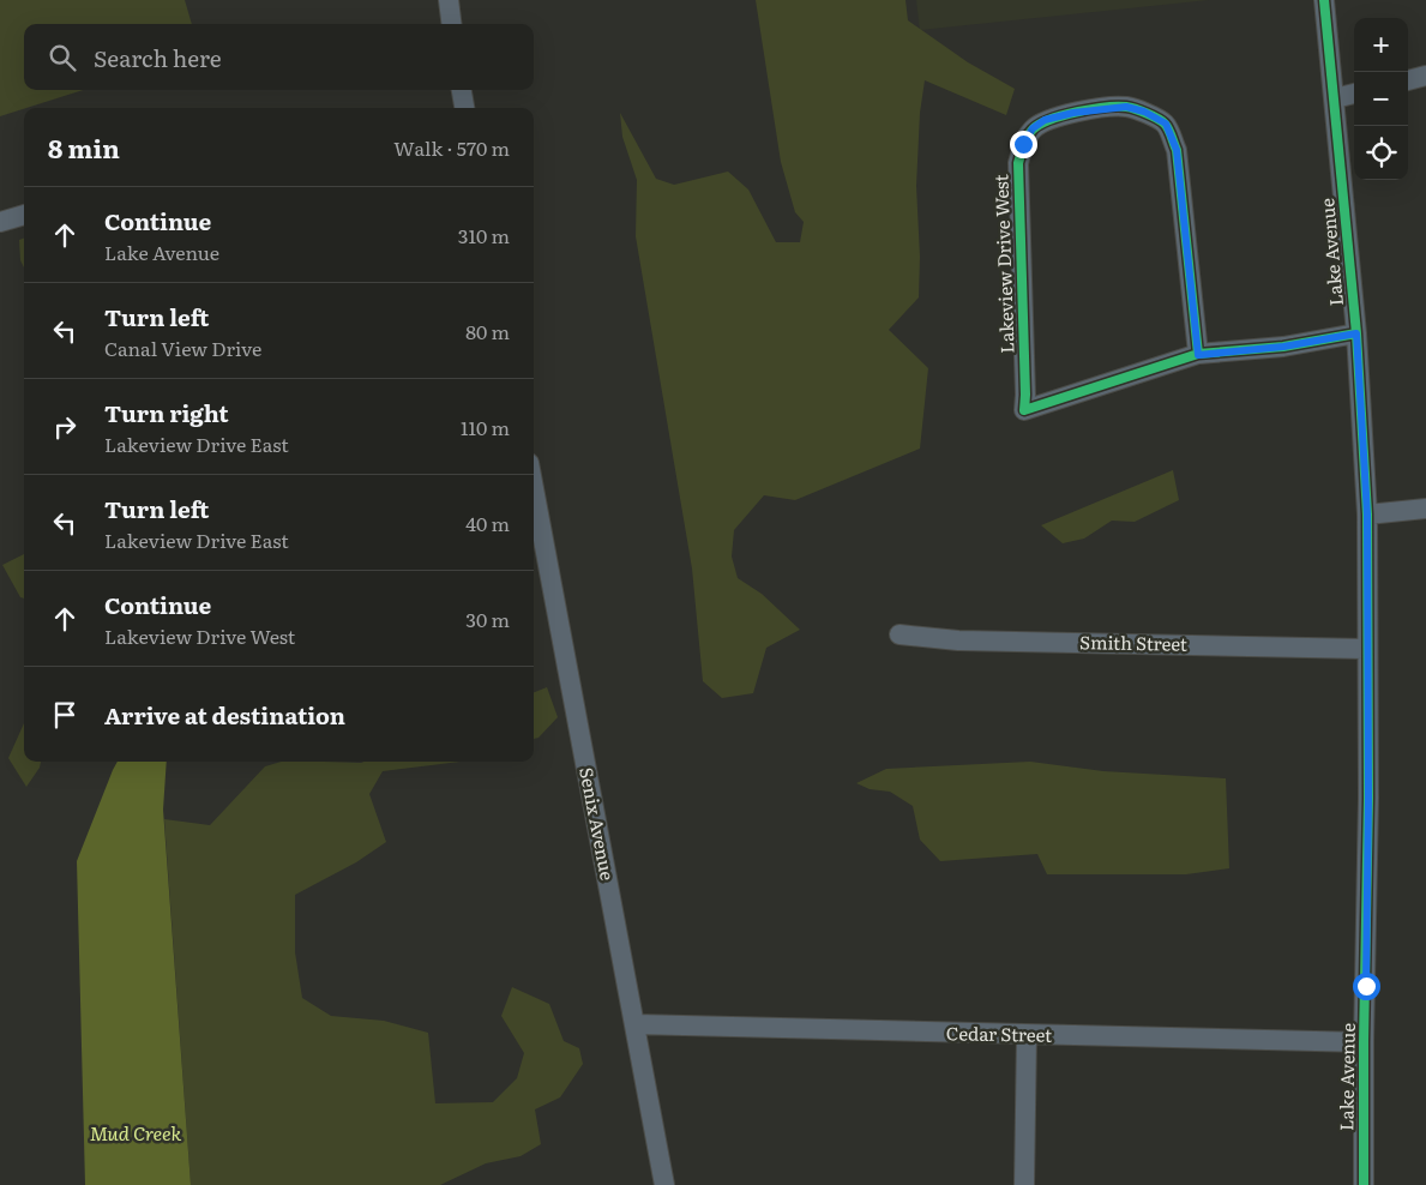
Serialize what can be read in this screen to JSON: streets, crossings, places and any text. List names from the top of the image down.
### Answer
{
  "streets": {
    "street": [
      "Lake Avenue",
      "Lakeview Drive West",
      "Smith Street",
      "Senix Avenue",
      "Cedar Street"
    ]
  },
  "crossings": [
    ["Lake Avenue", "Smith Street"],
    ["Lake Avenue", "Cedar Street"],
    ["Senix Avenue", "Cedar Street"]
  ],
  "water": ["Mud Creek"],
  "page": {
    "map_buttons": ["+", "−"],
    "search": "Search here",
    "heading": ["8 min", "Walk · 570 m"],
    "list": [
      ["Continue", "Lake Avenue", "310 m"],
      ["Turn left", "Canal View Drive", "80 m"],
      ["Turn right", "Lakeview Drive East", "110 m"],
      ["Turn left", "Lakeview Drive East", "40 m"],
      ["Continue", "Lakeview Drive West", "30 m"],
      "Arrive at destination"
    ]
  }
}
